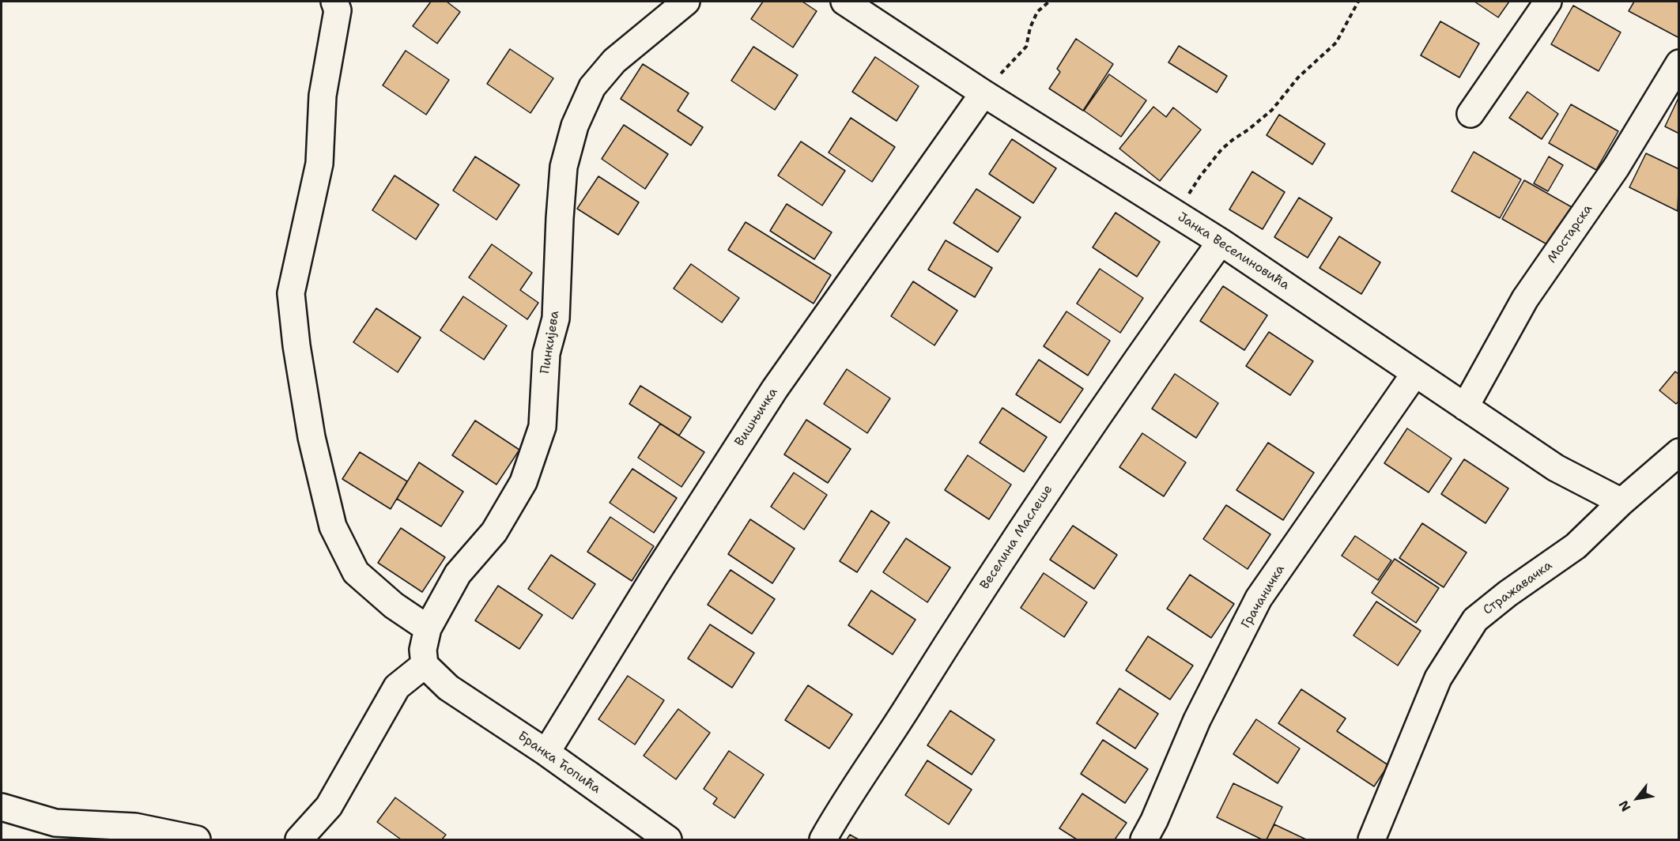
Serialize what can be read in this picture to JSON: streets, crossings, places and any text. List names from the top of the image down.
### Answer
{
  "streets": {
    "street": [
      "Мостарска",
      "Јанка Веселиновића",
      "Пинкијева",
      "Вишњичка",
      "Веселина Маслеше",
      "Стражавачка",
      "Грачаничка",
      "Бранка Ћопића"
    ]
  },
  "crossings": [
    ["Мостарска", "Јанка Веселиновића"],
    ["Јанка Веселиновића", "Вишњичка"],
    ["Јанка Веселиновића", "Веселина Маслеше"],
    ["Јанка Веселиновића", "Стражавачка"],
    ["Јанка Веселиновића", "Грачаничка"],
    ["Пинкијева", "Бранка Ћопића"],
    ["Вишњичка", "Бранка Ћопића"]
  ],
  "north": "bottom left"
}
